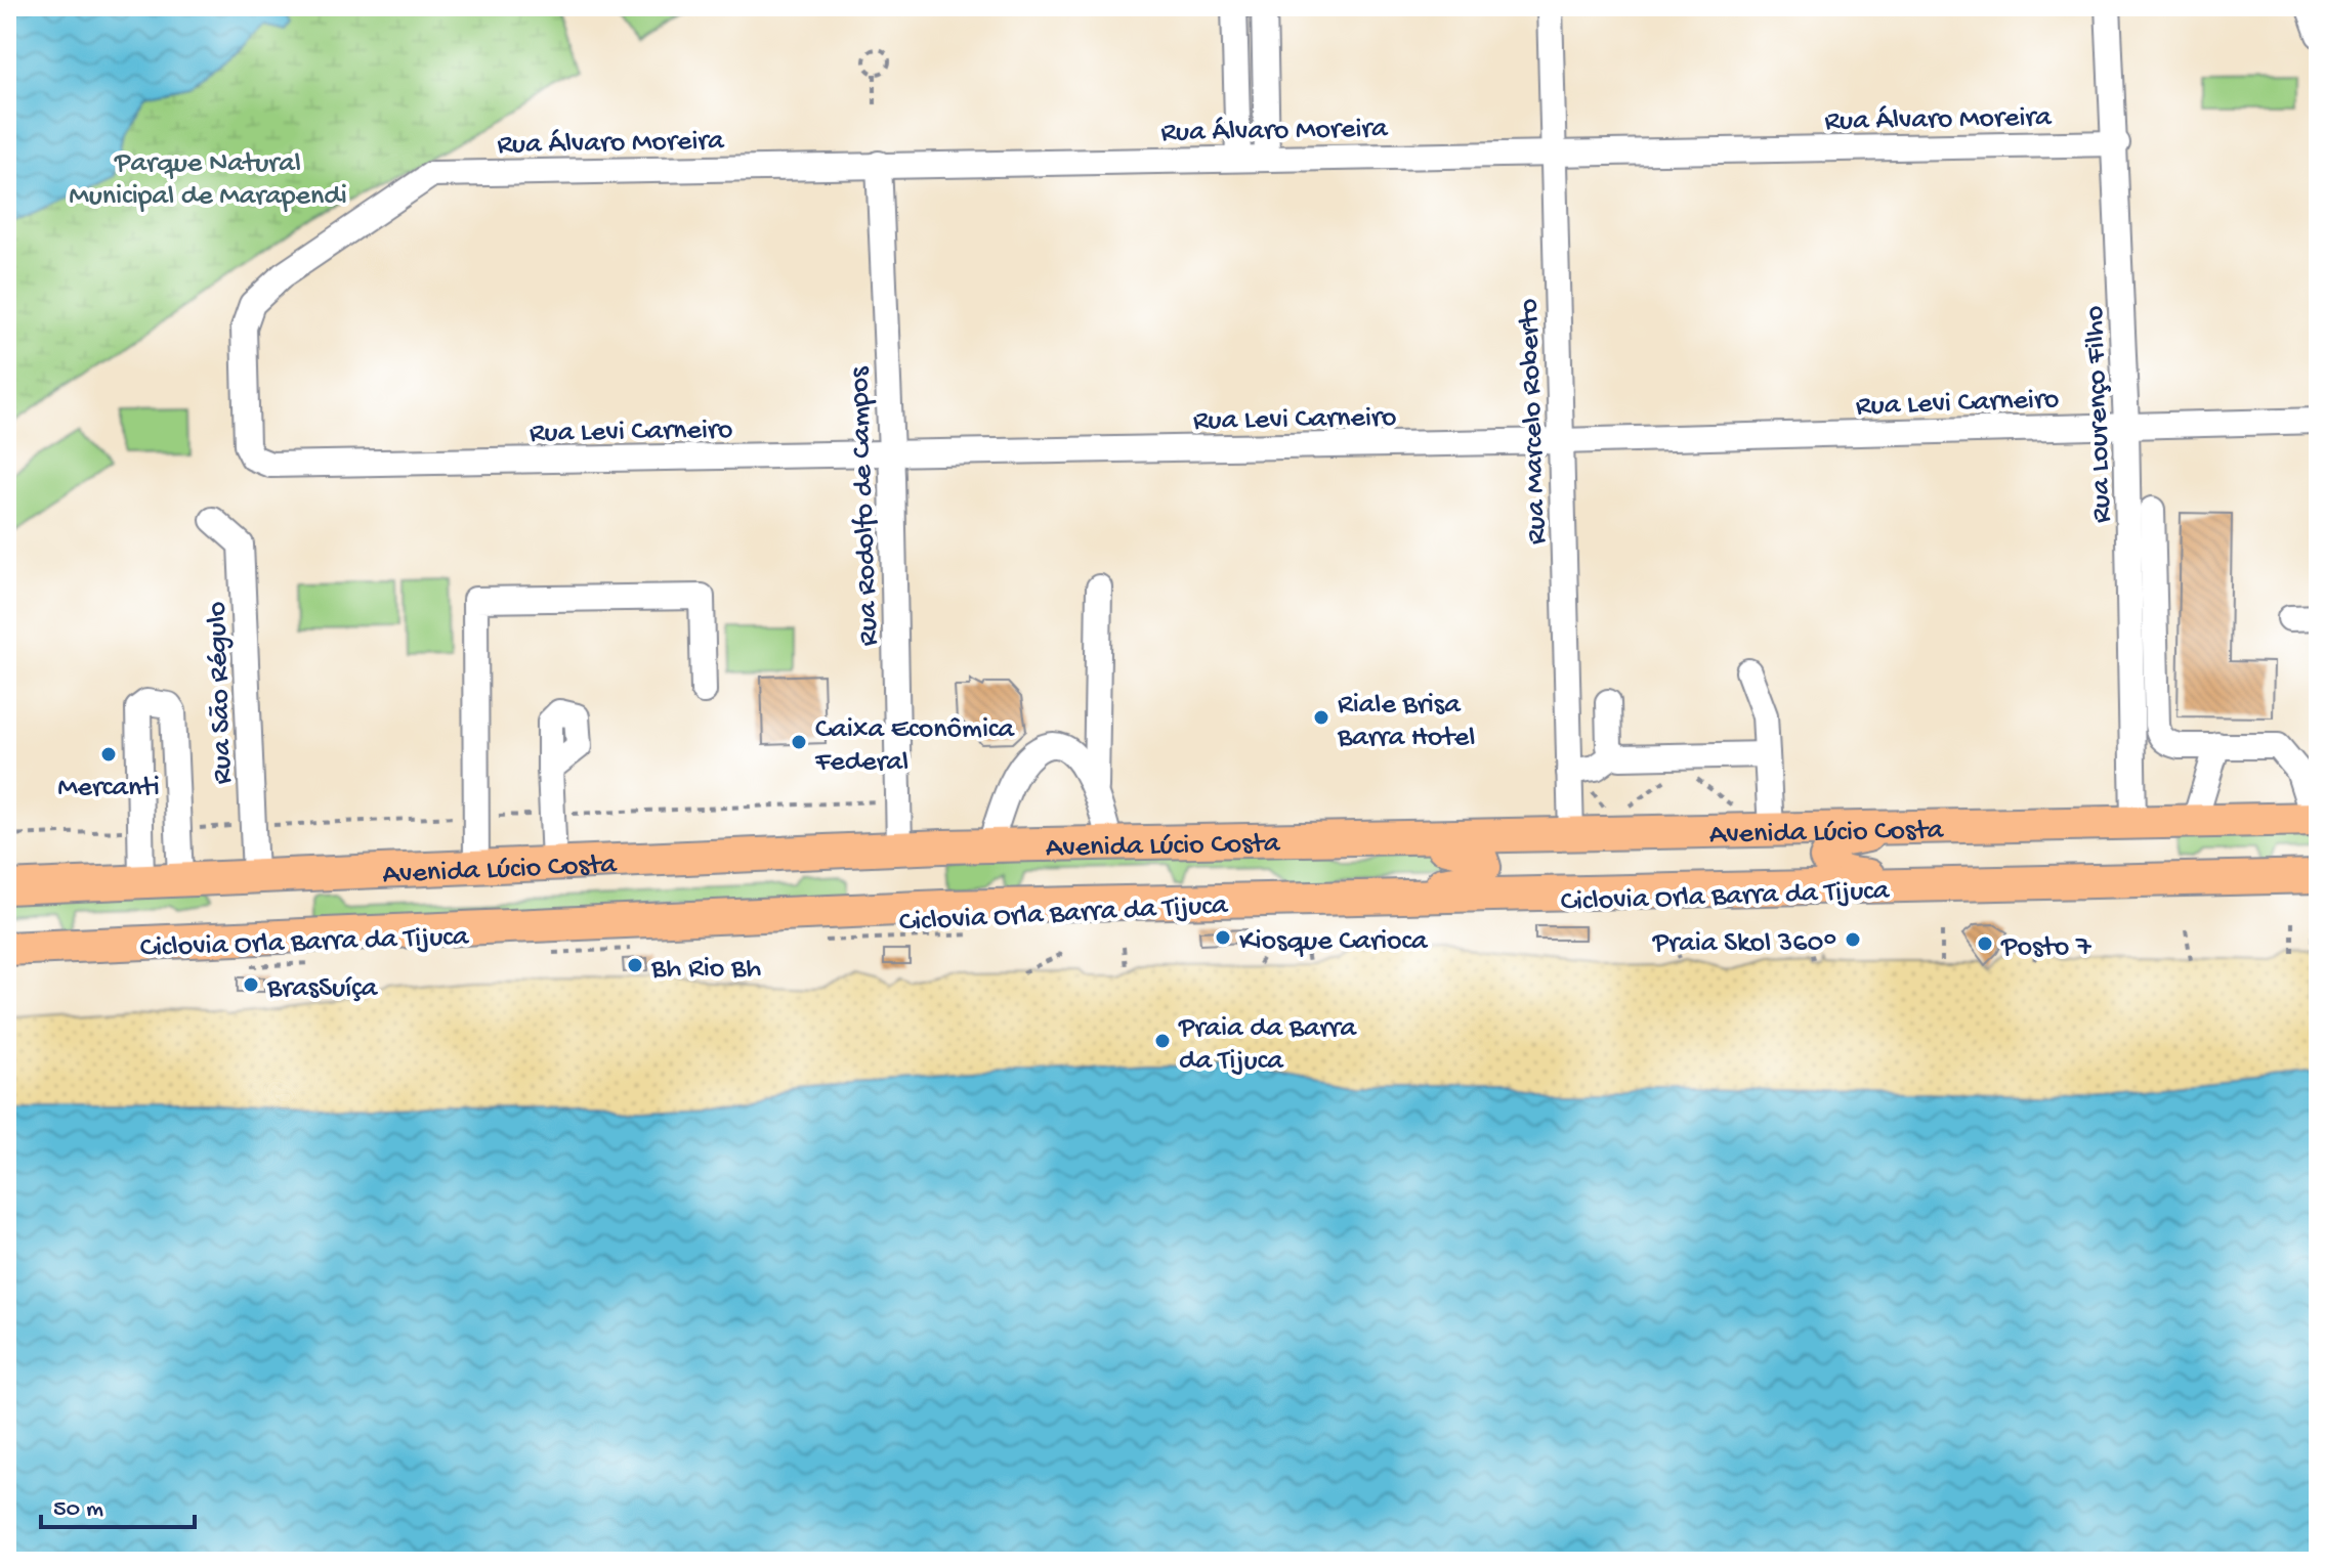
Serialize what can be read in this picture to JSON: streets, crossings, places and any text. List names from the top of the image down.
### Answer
{
  "streets": {
    "main road": ["Avenida Lúcio Costa"],
    "street": [
      "Rua Álvaro Moreira",
      "Rua Levi Carneiro",
      "Rua Lourenço Filho",
      "Rua Marcelo Roberto",
      "Rua Rodolfo de Campos",
      "Rua São Régulo"
    ],
    "path": ["Ciclovia Orla Barra da Tijuca"]
  },
  "crossings": [
    ["Rua Álvaro Moreira", "Rua Levi Carneiro"],
    ["Rua Álvaro Moreira", "Rua Lourenço Filho"],
    ["Rua Álvaro Moreira", "Rua Marcelo Roberto"],
    ["Rua Álvaro Moreira", "Rua Rodolfo de Campos"],
    ["Rua Levi Carneiro", "Rua Lourenço Filho"],
    ["Rua Levi Carneiro", "Rua Marcelo Roberto"],
    ["Rua Levi Carneiro", "Rua Rodolfo de Campos"],
    ["Rua Lourenço Filho", "Avenida Lúcio Costa"],
    ["Rua Marcelo Roberto", "Avenida Lúcio Costa"],
    ["Rua Rodolfo de Campos", "Avenida Lúcio Costa"],
    ["Rua São Régulo", "Avenida Lúcio Costa"]
  ],
  "parks": ["Parque Natural Municipal de Marapendi"],
  "places": [
    "Riale Brisa Barra Hotel",
    "Caixa Econômica Federal",
    "Mercanti",
    "Kiosque Carioca",
    "Praia Skol 360°",
    "Posto 7",
    "Bh Rio Bh",
    "BrasSuíça",
    "Praia da Barra da Tijuca"
  ],
  "scale_bar": "50 m"
}
